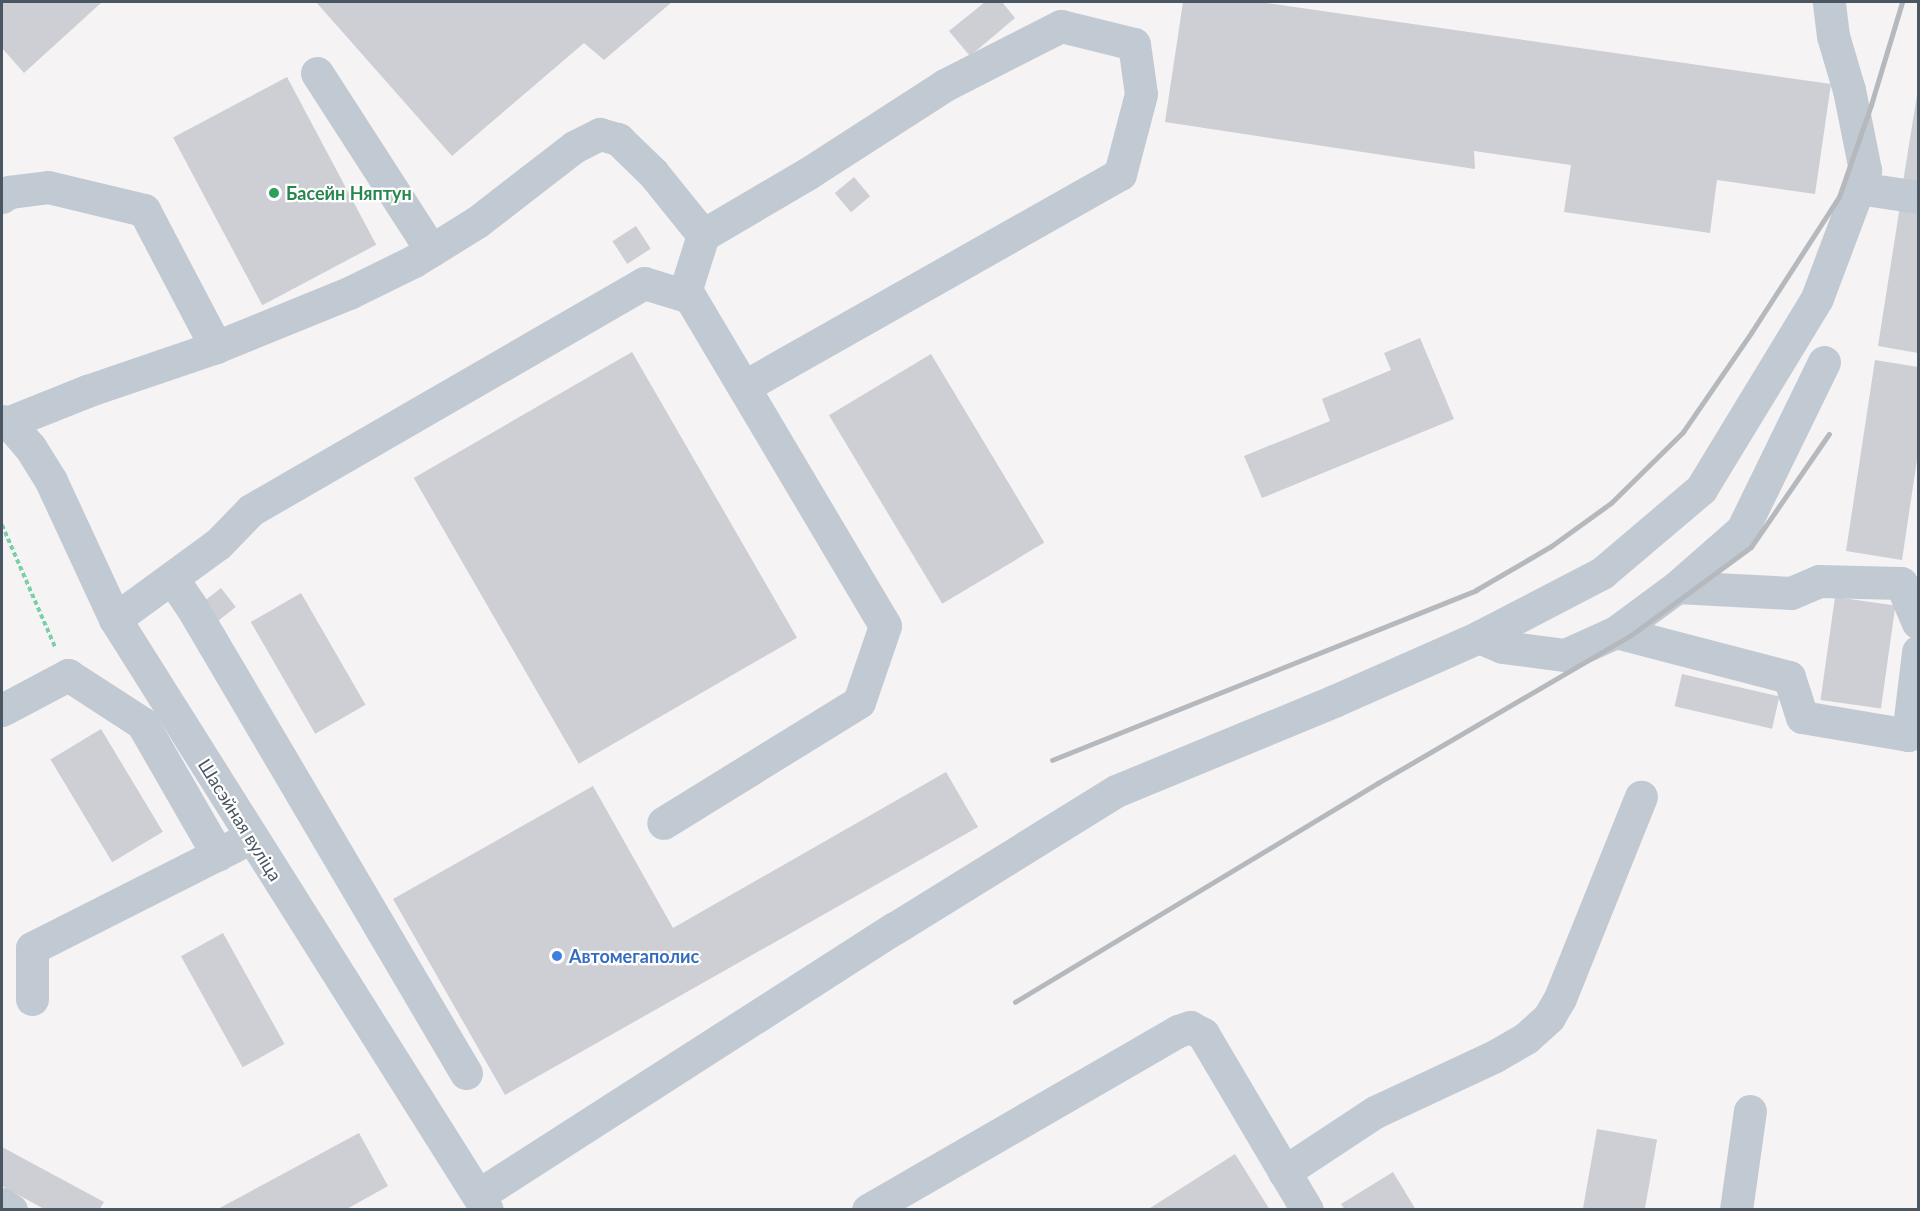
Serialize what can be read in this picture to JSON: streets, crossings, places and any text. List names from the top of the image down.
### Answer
{
  "streets": {
    "street": ["Шасэйная вуліца"]
  },
  "places": ["Басейн Няптун", "Автомегаполис"]
}
